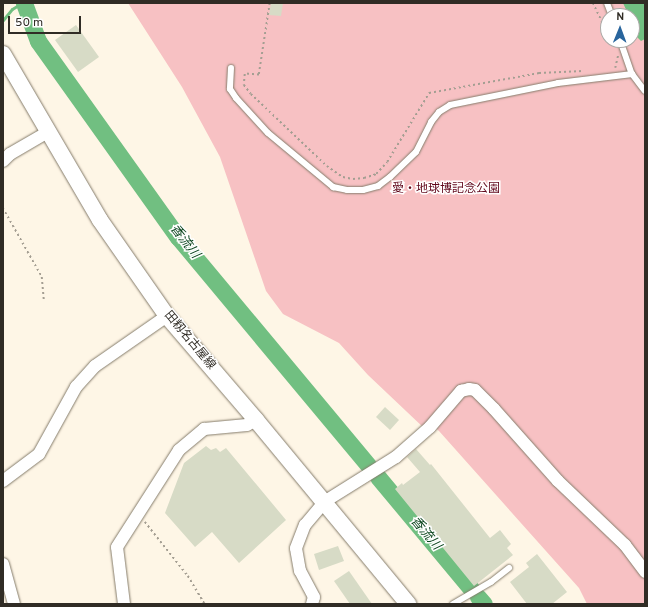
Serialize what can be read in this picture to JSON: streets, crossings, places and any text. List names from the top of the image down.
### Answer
{
  "streets": {
    "main road": ["田籾名古屋線"]
  },
  "water": ["香流川"],
  "parks": ["愛・地球博記念公園"],
  "scale_bar": "50 m",
  "north": "top"
}
